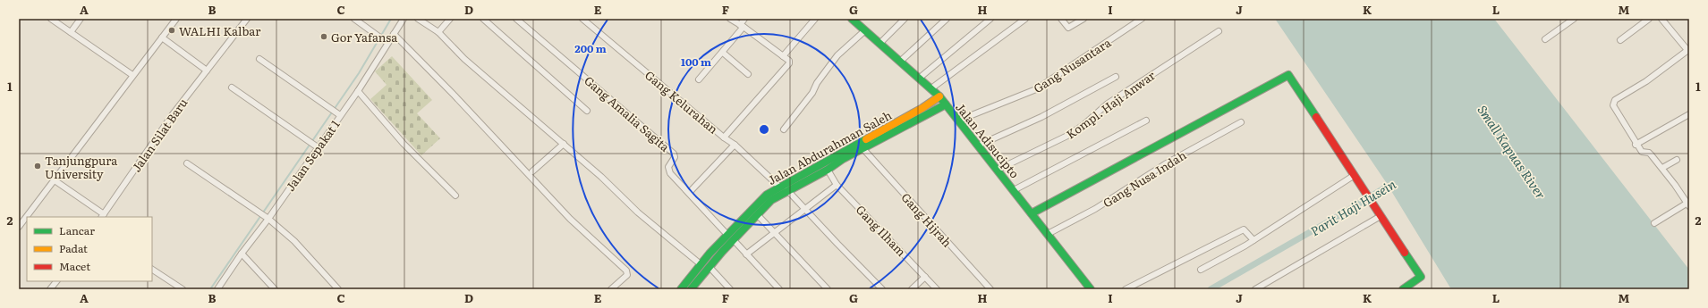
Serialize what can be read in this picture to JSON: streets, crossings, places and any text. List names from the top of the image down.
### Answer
{
  "streets": {
    "street": [
      "Gang Nusantara",
      "Gang Kelurahan",
      "Kompl. Haji Anwar",
      "Gang Amalia Sagita",
      "Jalan Silat Baru",
      "Jalan Adisucipto",
      "Jalan Abdurahman Saleh",
      "Jalan Sepakat 1",
      "Gang Nusa Indah",
      "Gang Hijrah",
      "Gang Ilham"
    ]
  },
  "crossings": [
    ["Gang Nusantara", "Jalan Adisucipto"],
    ["Gang Kelurahan", "Jalan Abdurahman Saleh"],
    ["Kompl. Haji Anwar", "Jalan Adisucipto"],
    ["Gang Amalia Sagita", "Jalan Abdurahman Saleh"],
    ["Jalan Adisucipto", "Jalan Abdurahman Saleh"],
    ["Jalan Adisucipto", "Gang Nusa Indah"],
    ["Jalan Abdurahman Saleh", "Gang Hijrah"],
    ["Jalan Abdurahman Saleh", "Gang Ilham"]
  ],
  "water": ["Small Kapuas River", "Parit Haji Husein"],
  "places": ["WALHI Kalbar", "Gor Yafansa", "Tanjungpura University"],
  "legend": ["Lancar", "Padat", "Macet"],
  "grid": {
    "columns": [
      "A",
      "B",
      "C",
      "D",
      "E",
      "F",
      "G",
      "H",
      "I",
      "J",
      "K",
      "L",
      "M"
    ],
    "rows": ["1", "2"]
  },
  "rings": ["200 m", "100 m"]
}
